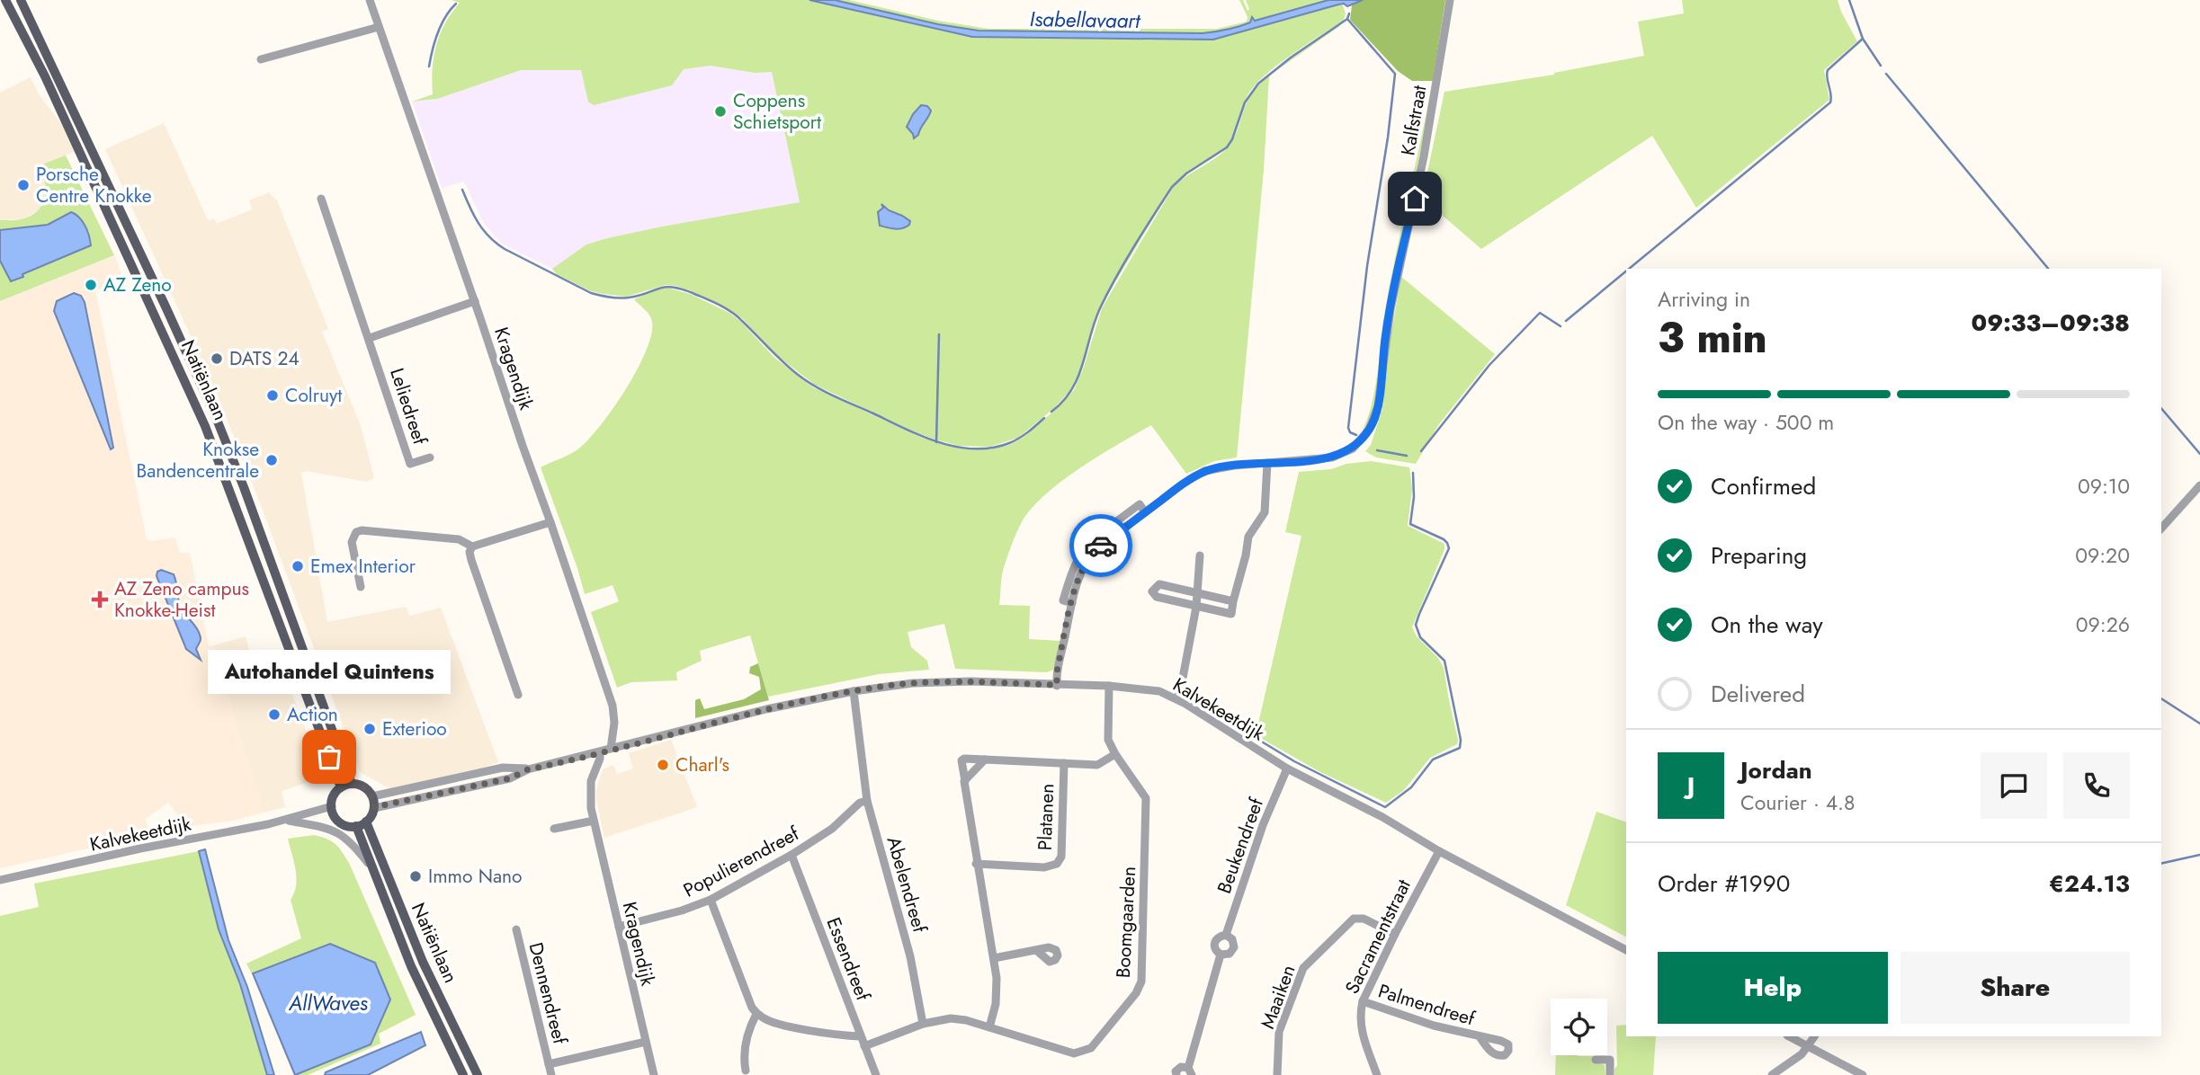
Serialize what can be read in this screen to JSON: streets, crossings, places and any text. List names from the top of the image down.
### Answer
{
  "streets": {
    "main road": ["Natiënlaan"],
    "street": [
      "Kalfstraat",
      "Kragendijk",
      "Leliedreef",
      "Kalvekeetdijk",
      "Platanen",
      "Beukendreef",
      "Populierendreef",
      "Abelendreef",
      "Boomgaarden",
      "Sacramentstraat",
      "Essendreef",
      "Dennendreef",
      "Maaiken",
      "Palmendreef"
    ]
  },
  "crossings": [
    ["Kalfstraat", "Kalvekeetdijk"],
    ["Kragendijk", "Kalvekeetdijk"],
    ["Kragendijk", "Populierendreef"],
    ["Kragendijk", "Dennendreef"],
    ["Natiënlaan", "Kalvekeetdijk"],
    ["Kalvekeetdijk", "Beukendreef"],
    ["Kalvekeetdijk", "Abelendreef"],
    ["Kalvekeetdijk", "Boomgaarden"],
    ["Kalvekeetdijk", "Sacramentstraat"],
    ["Platanen", "Boomgaarden"],
    ["Populierendreef", "Abelendreef"],
    ["Populierendreef", "Essendreef"],
    ["Abelendreef", "Boomgaarden"],
    ["Sacramentstraat", "Maaiken"],
    ["Sacramentstraat", "Palmendreef"]
  ],
  "water": ["Isabellavaart", "AllWaves"],
  "places": {
    "other": [
      "Coppens Schietsport",
      "Porsche Centre Knokke",
      "AZ Zeno",
      "DATS 24",
      "Colruyt",
      "Knokse Bandencentrale",
      "Emex Interior",
      "Action",
      "Exterioo",
      "Autohandel Quintens",
      "Charl's",
      "Immo Nano"
    ],
    "health": ["AZ Zeno campus Knokke-Heist"]
  },
  "page": {
    "heading": ["3 min", "Arriving in", "09:33–09:38"],
    "panel": [
      "Jordan",
      "Courier · 4.8",
      "Order #1990",
      "€24.13"
    ],
    "bar": "On the way · 500 m",
    "list": [
      ["Confirmed", "09:10"],
      ["Preparing", "09:20"],
      ["On the way", "09:26"],
      "Delivered"
    ],
    "bubble": "Autohandel Quintens",
    "round": "J",
    "buttons": ["Help", "Share"]
  }
}
